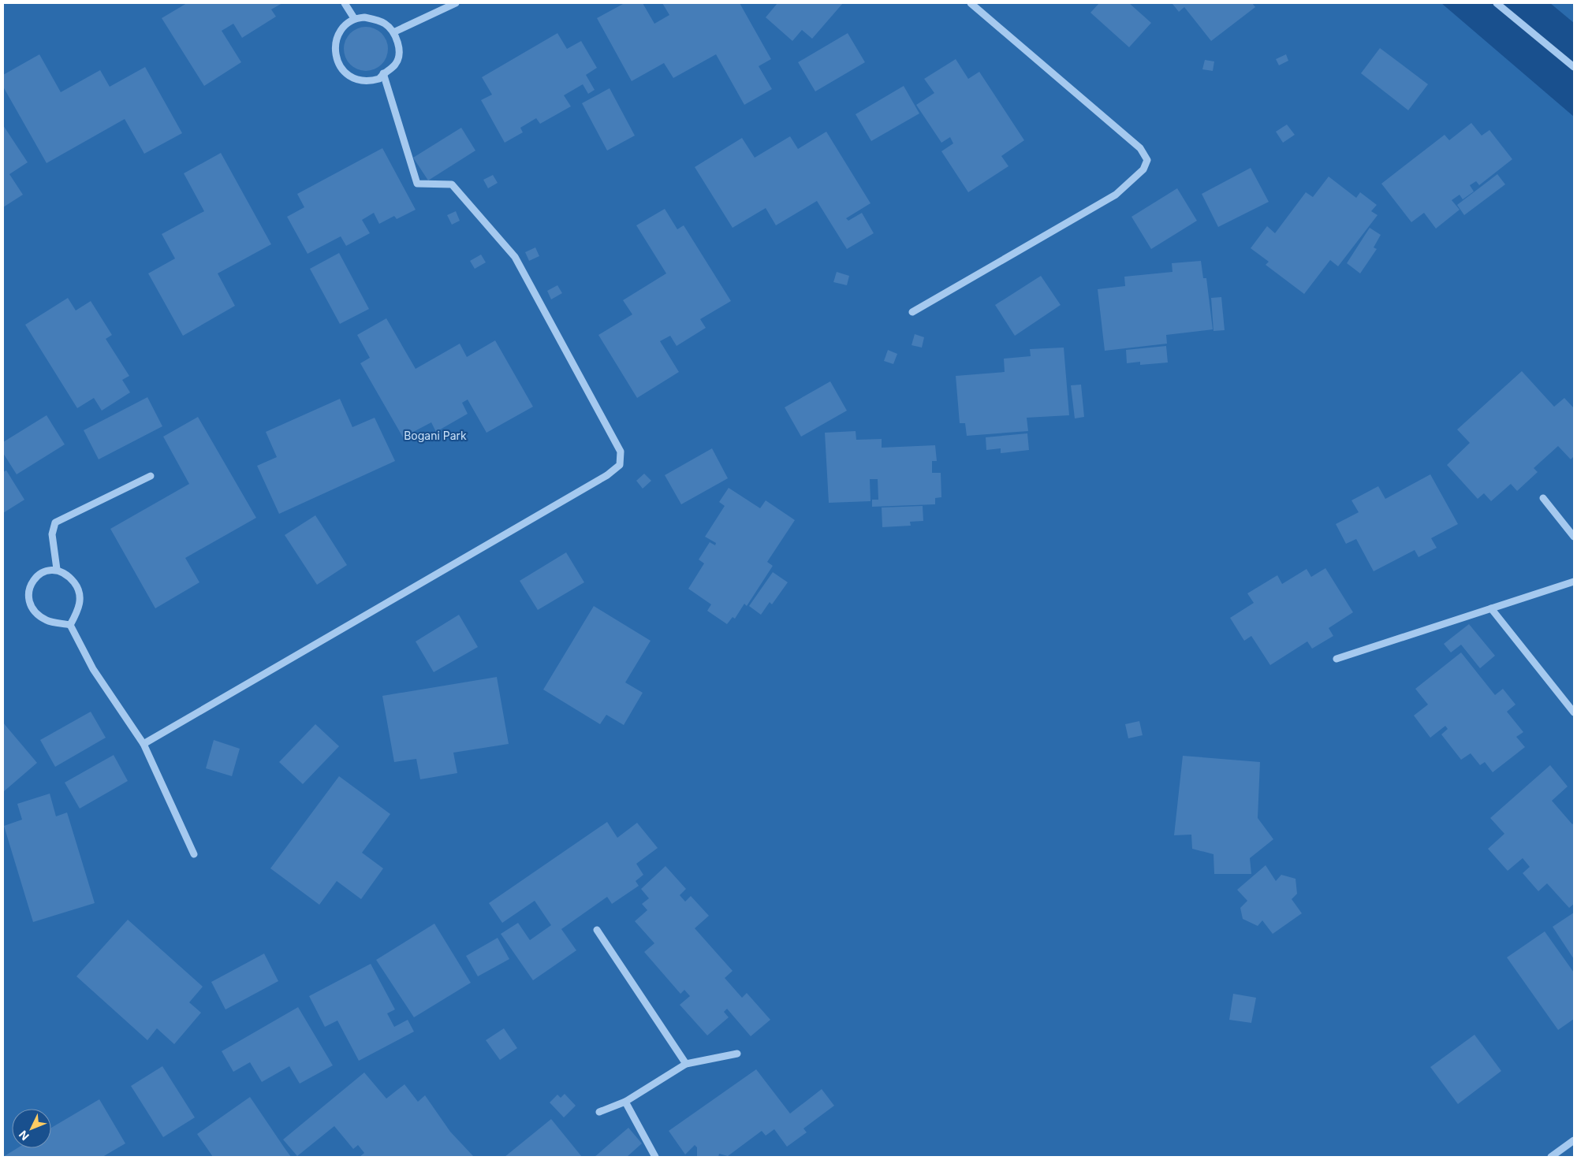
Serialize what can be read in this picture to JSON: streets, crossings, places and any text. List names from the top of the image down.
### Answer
{
  "parks": ["Bogani Park"],
  "north": "bottom left"
}
